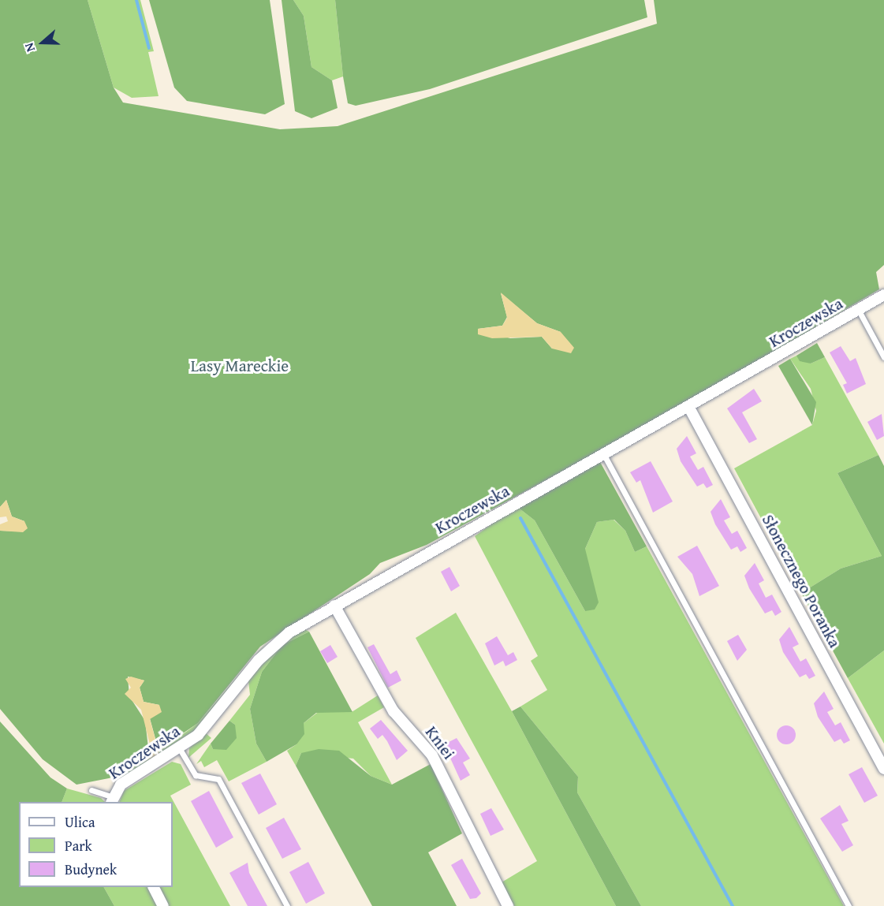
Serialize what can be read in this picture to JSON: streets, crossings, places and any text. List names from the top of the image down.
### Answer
{
  "streets": {
    "street": ["Kroczewska", "Słonecznego Poranka", "Kniei"]
  },
  "crossings": [
    ["Kroczewska", "Słonecznego Poranka"],
    ["Kroczewska", "Kniei"]
  ],
  "parks": ["Lasy Mareckie"],
  "legend": ["Ulica", "Park", "Budynek"],
  "north": "left"
}
